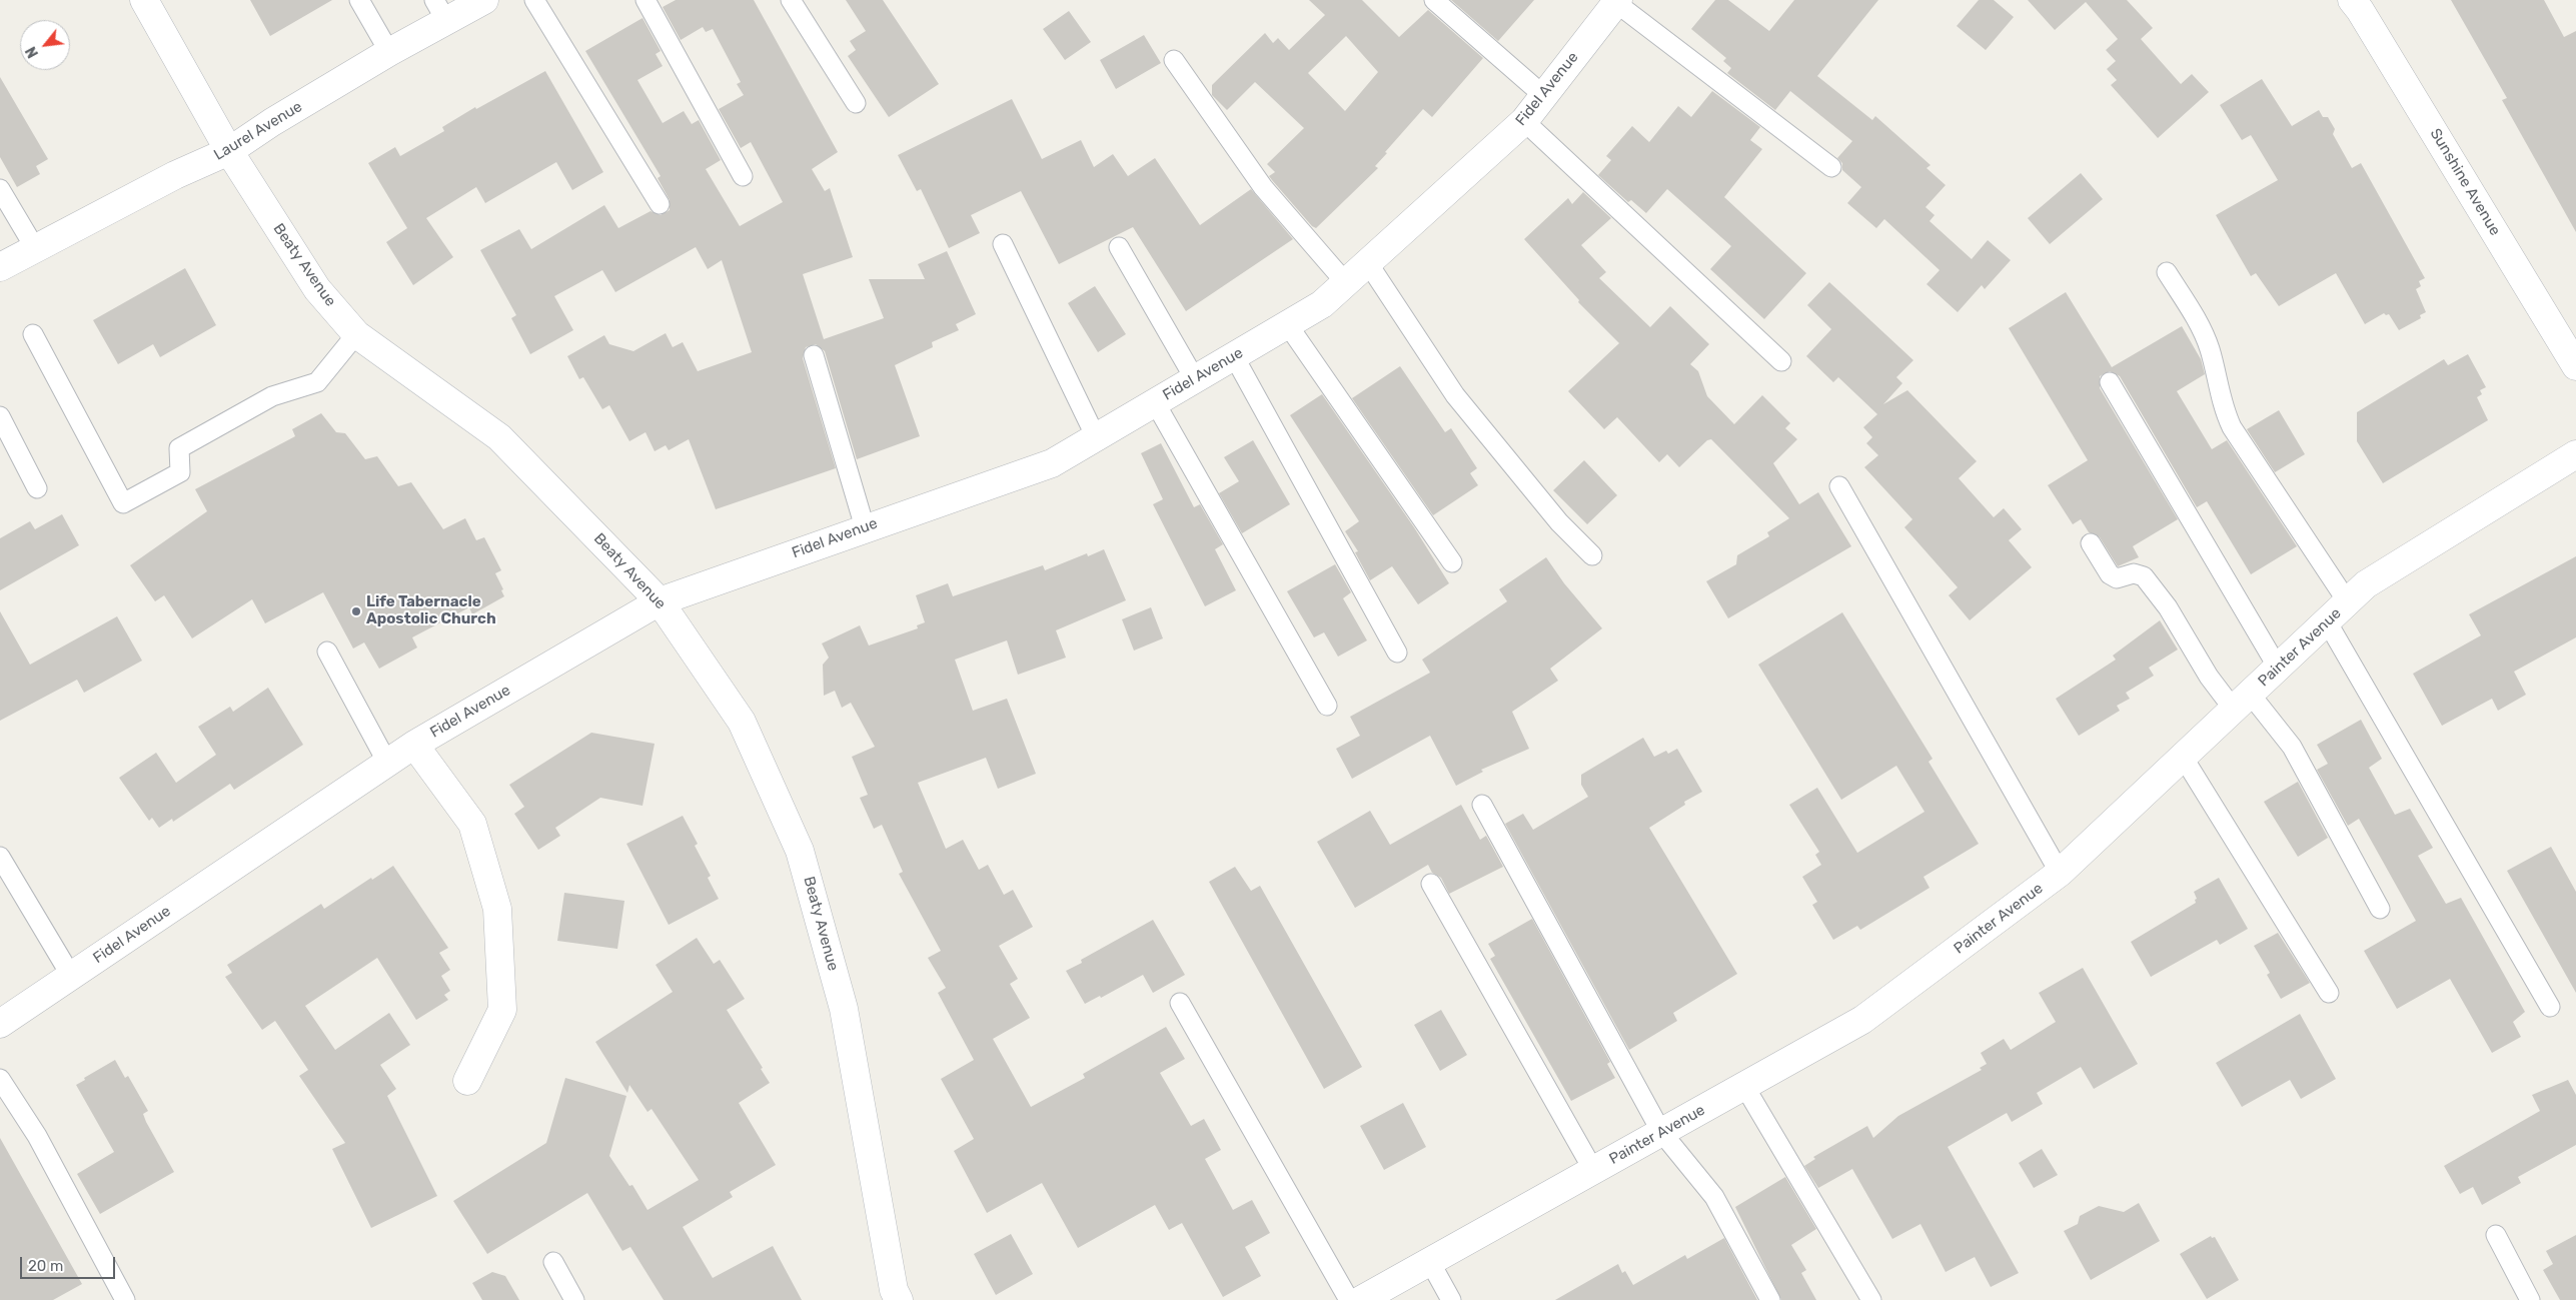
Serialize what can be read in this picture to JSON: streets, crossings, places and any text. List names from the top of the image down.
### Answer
{
  "streets": {
    "street": [
      "Fidel Avenue",
      "Laurel Avenue",
      "Sunshine Avenue",
      "Beaty Avenue",
      "Painter Avenue"
    ]
  },
  "crossings": [
    ["Fidel Avenue", "Beaty Avenue"],
    ["Laurel Avenue", "Beaty Avenue"]
  ],
  "places": ["Life Tabernacle Apostolic Church"],
  "scale_bar": "20 m",
  "north": "bottom left"
}
